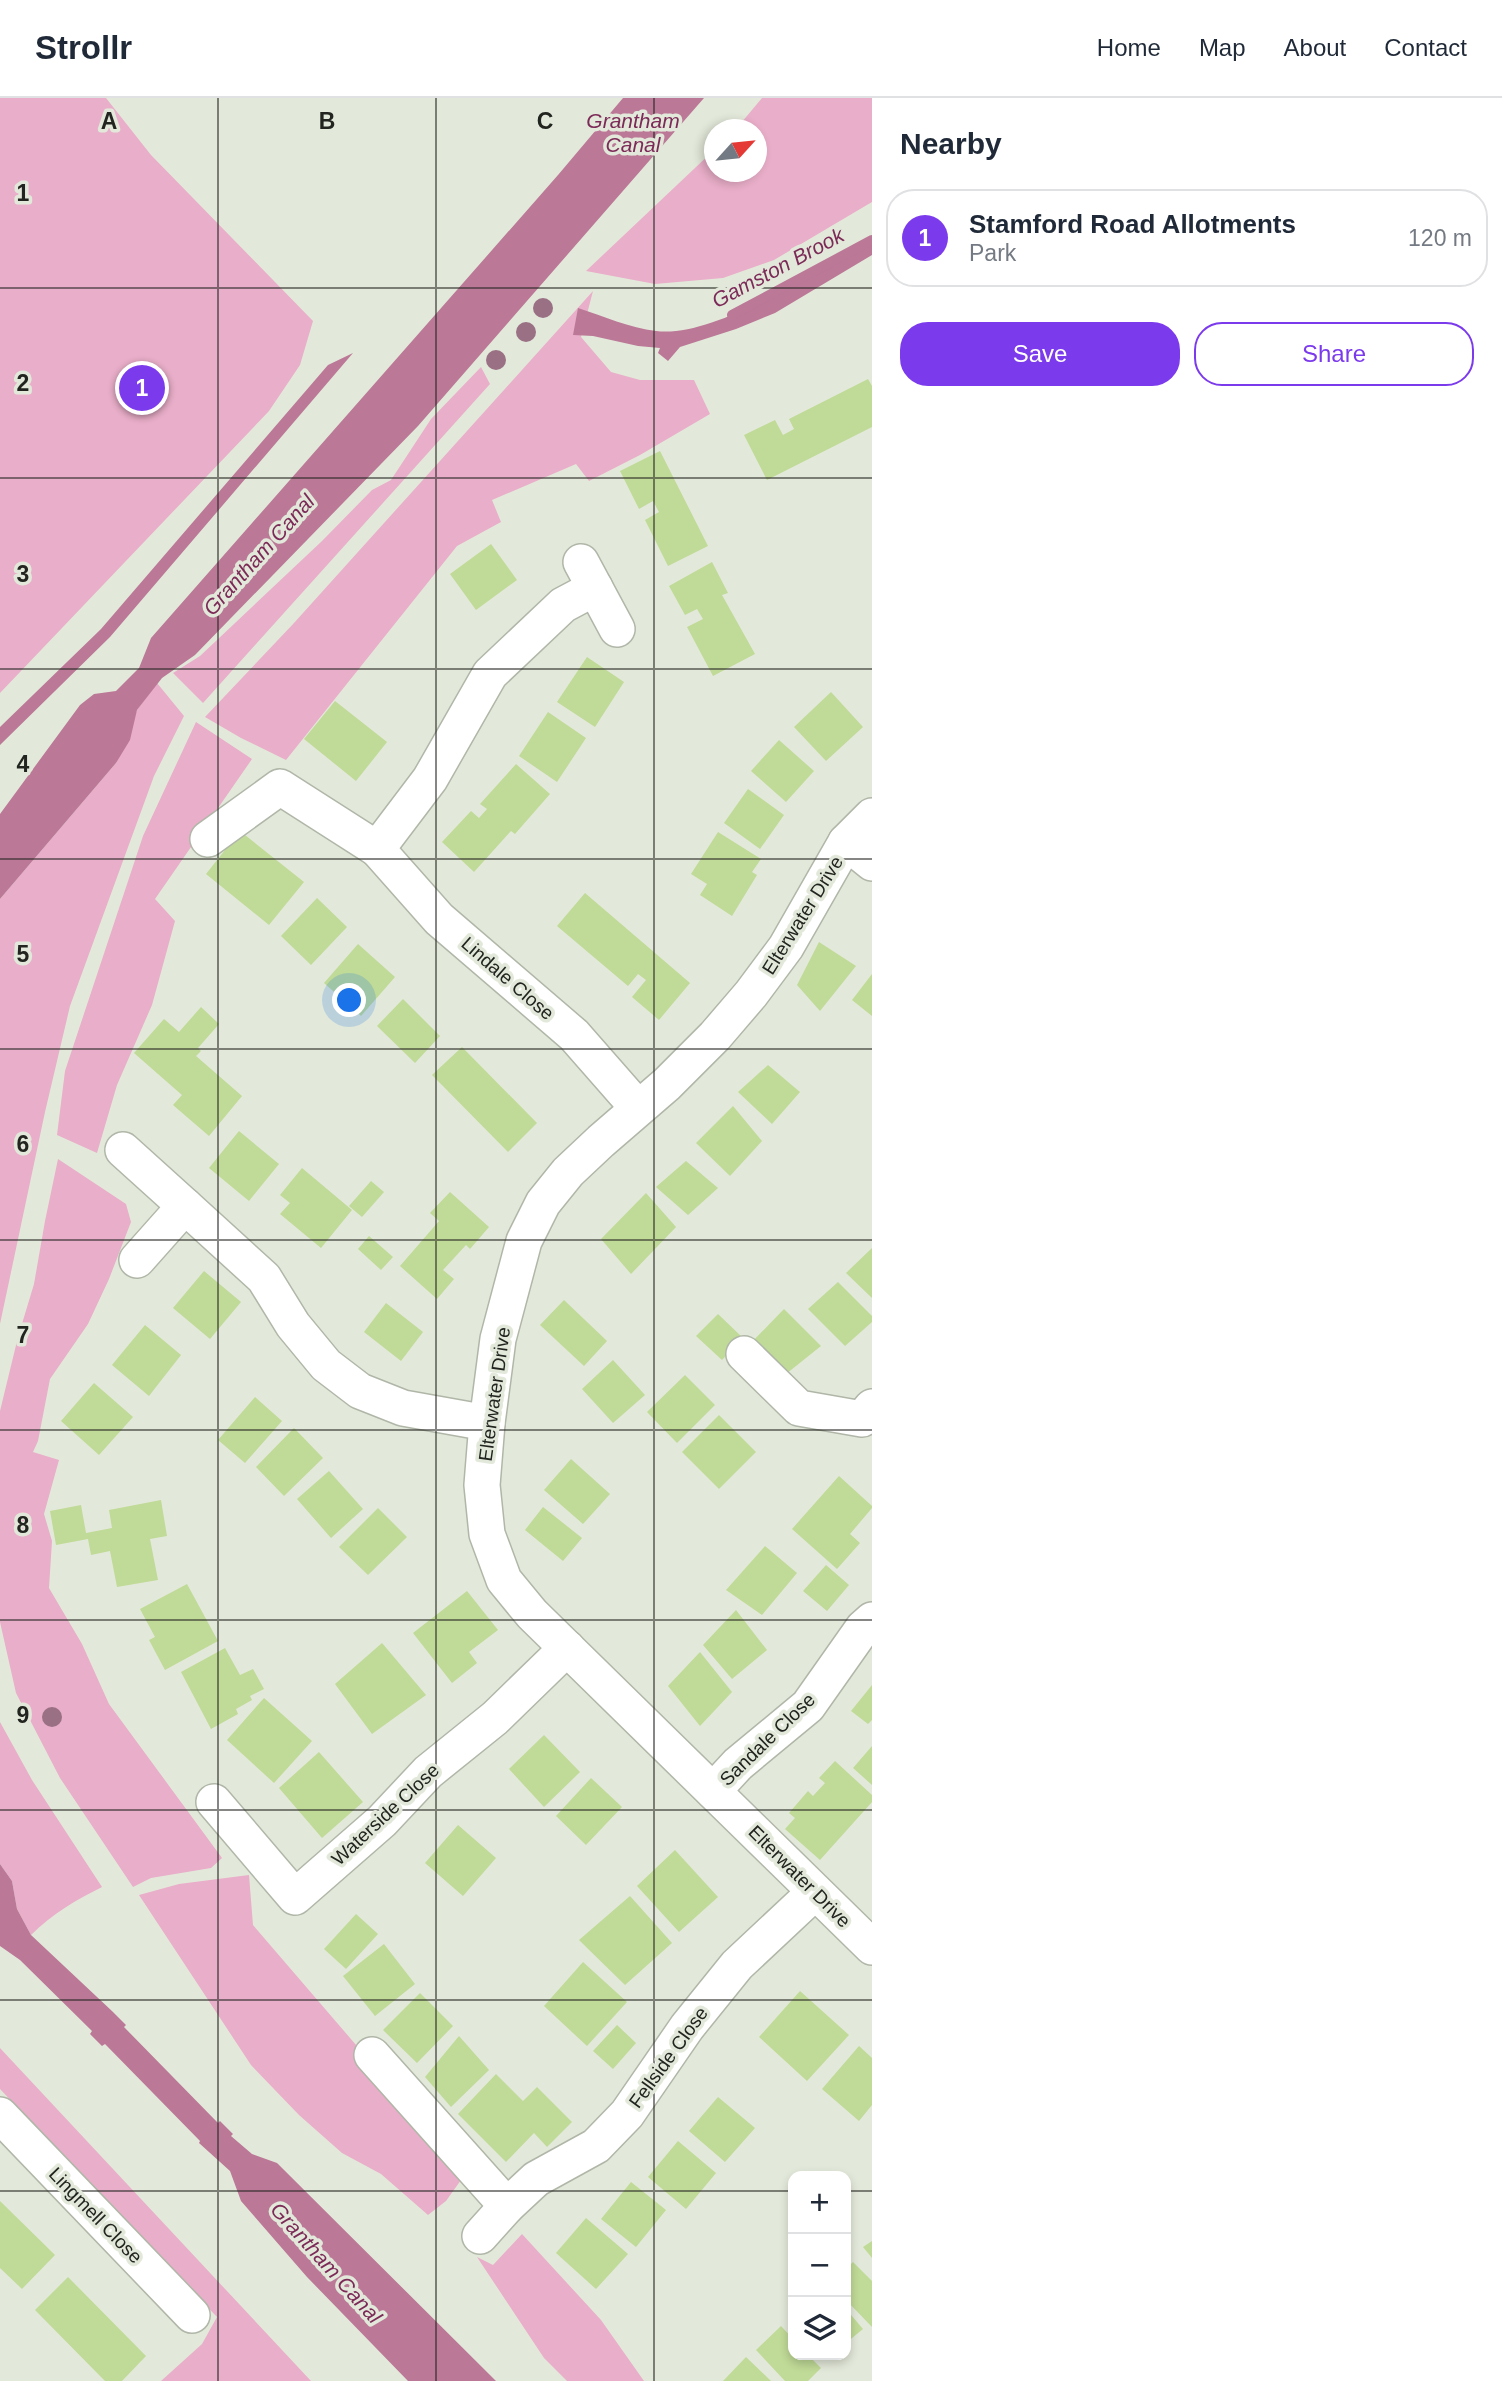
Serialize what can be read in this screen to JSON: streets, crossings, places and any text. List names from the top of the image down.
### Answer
{
  "streets": {
    "street": [
      "Elterwater Drive",
      "Lindale Close",
      "Sandale Close",
      "Waterside Close",
      "Fellside Close",
      "Lingmell Close"
    ]
  },
  "crossings": [
    ["Elterwater Drive", "Lindale Close"],
    ["Elterwater Drive", "Sandale Close"],
    ["Elterwater Drive", "Waterside Close"],
    ["Elterwater Drive", "Fellside Close"]
  ],
  "water": ["Grantham Canal", "Gamston Brook"],
  "north": "top right",
  "page": {
    "header": "Strollr",
    "nav": [
      "Home",
      "Map",
      "About",
      "Contact"
    ],
    "heading": "Nearby",
    "list": [
      {
        "mark": "1",
        "name": "Stamford Road Allotments",
        "note": "Park",
        "value": "120 m"
      }
    ],
    "buttons": ["Save", "Share"],
    "pins": "1",
    "map_buttons": ["+", "−"]
  },
  "grid": {
    "columns": ["A", "B", "C"],
    "rows": [
      "1",
      "2",
      "3",
      "4",
      "5",
      "6",
      "7",
      "8",
      "9"
    ]
  }
}
